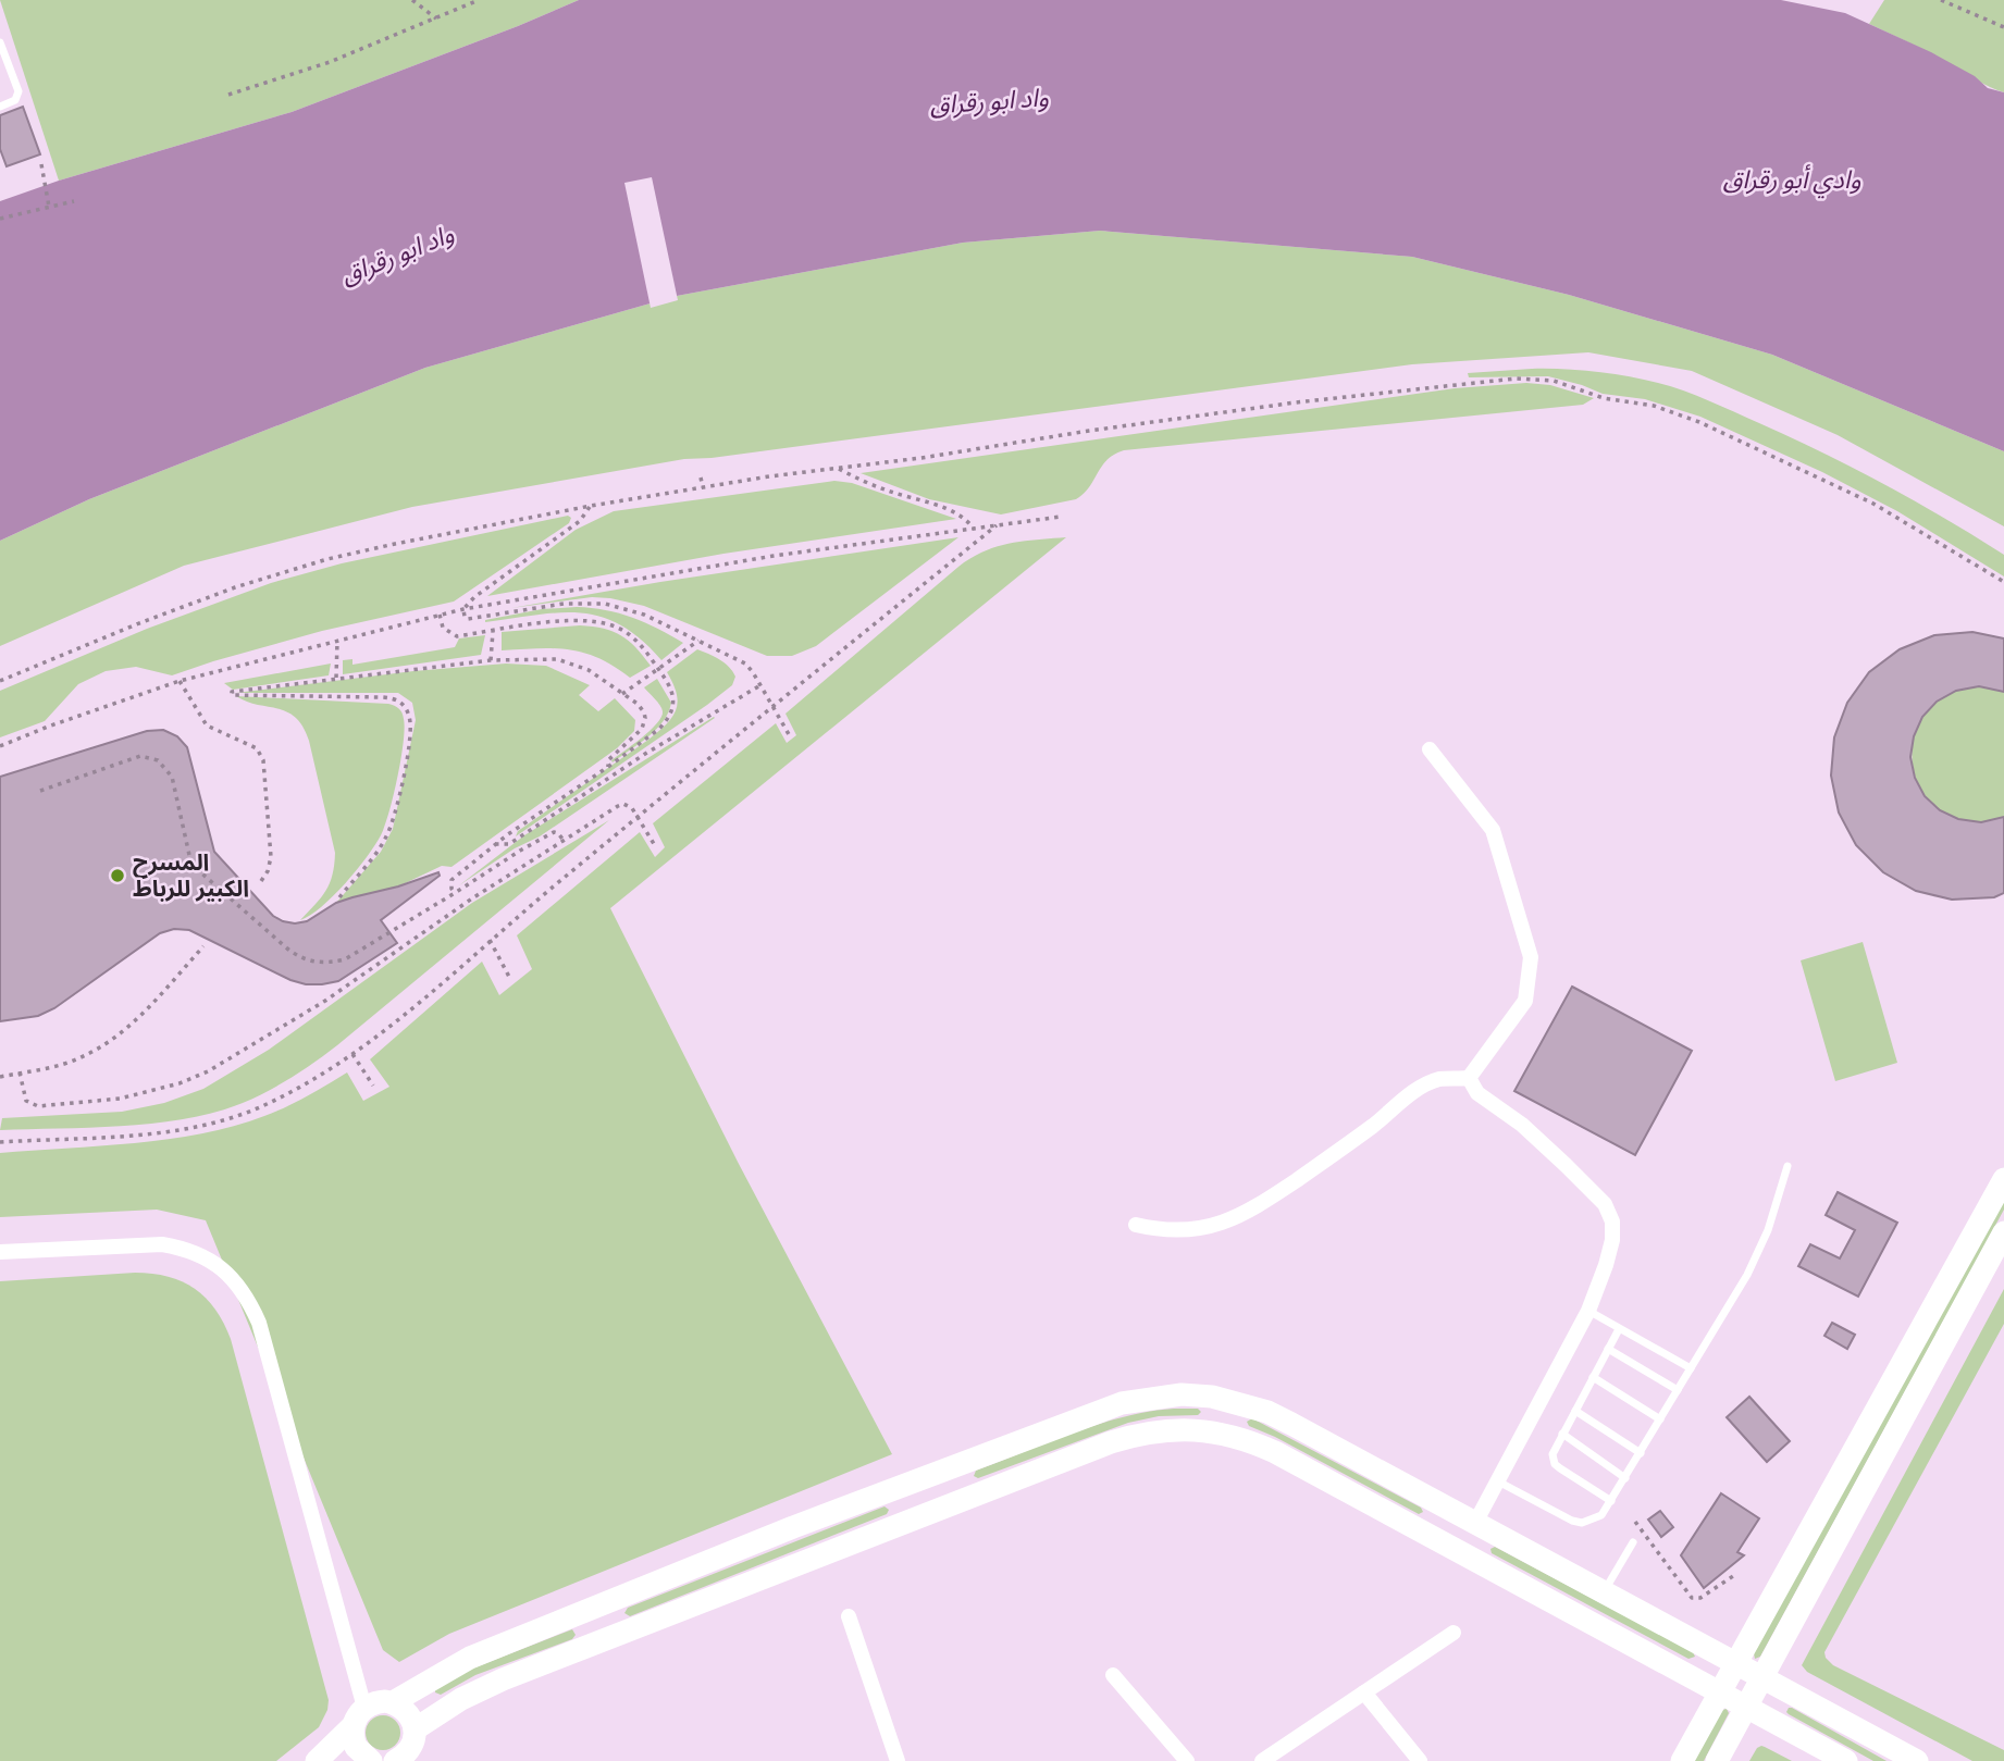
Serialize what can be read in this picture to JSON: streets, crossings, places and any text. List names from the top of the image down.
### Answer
{
  "water": ["واد ابو رقراق", "وادي أبو رقراق"],
  "places": ["المسرح الكبير للرباط"]
}
